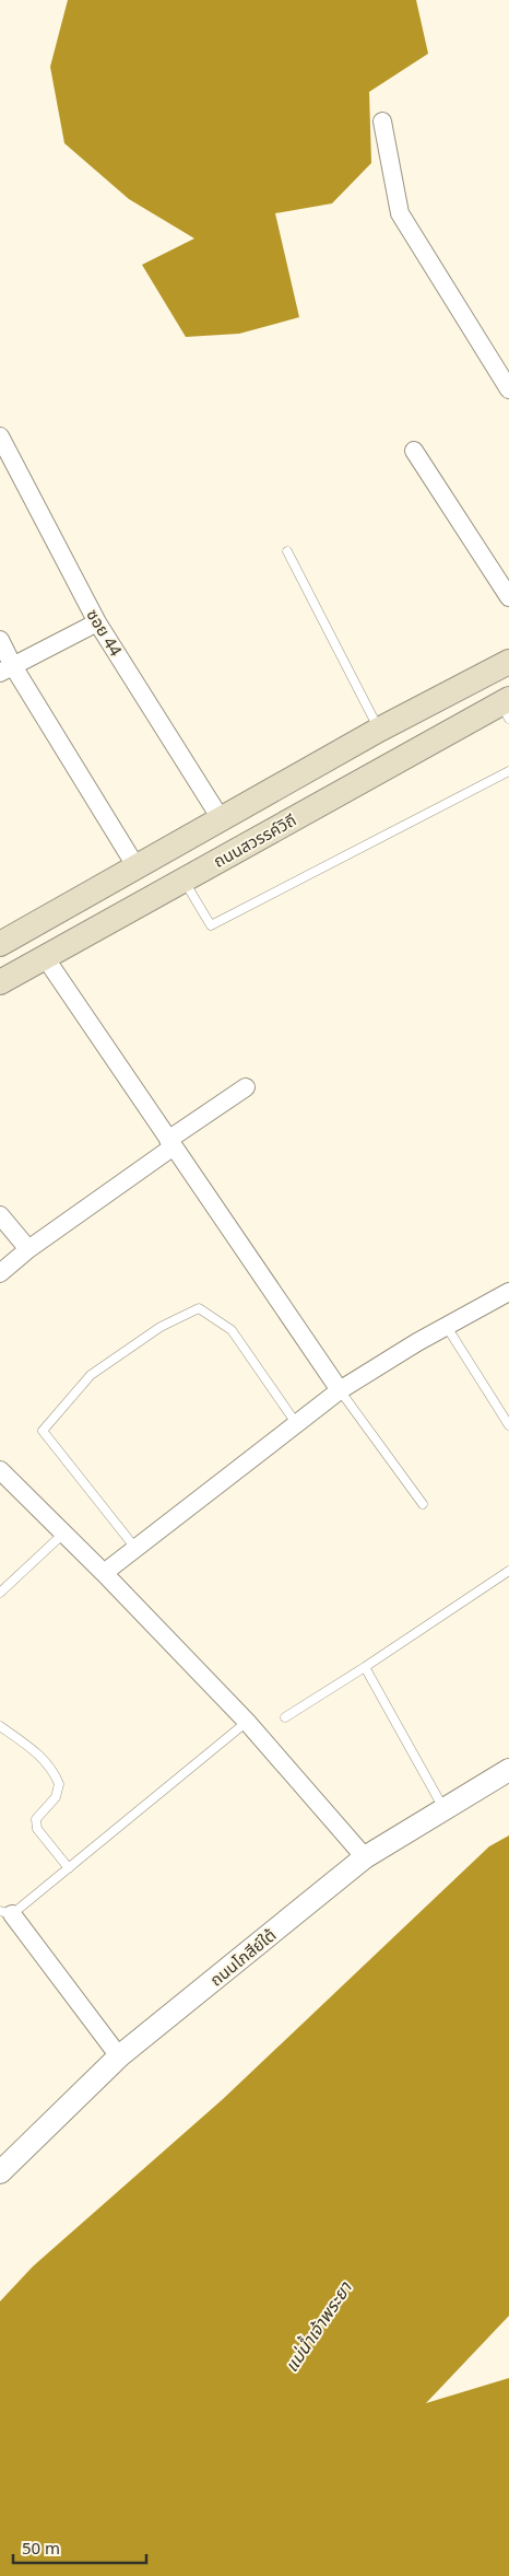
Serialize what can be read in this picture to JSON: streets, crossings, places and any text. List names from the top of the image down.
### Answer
{
  "streets": {
    "main road": ["ถนนสวรรค์วิถี"],
    "street": ["ซอย 44", "ถนนโกสีย์ใต้"]
  },
  "crossings": [
    ["ซอย 44", "ถนนสวรรค์วิถี"]
  ],
  "water": ["แม่น้ำเจ้าพระยา"],
  "scale_bar": "50 m"
}
